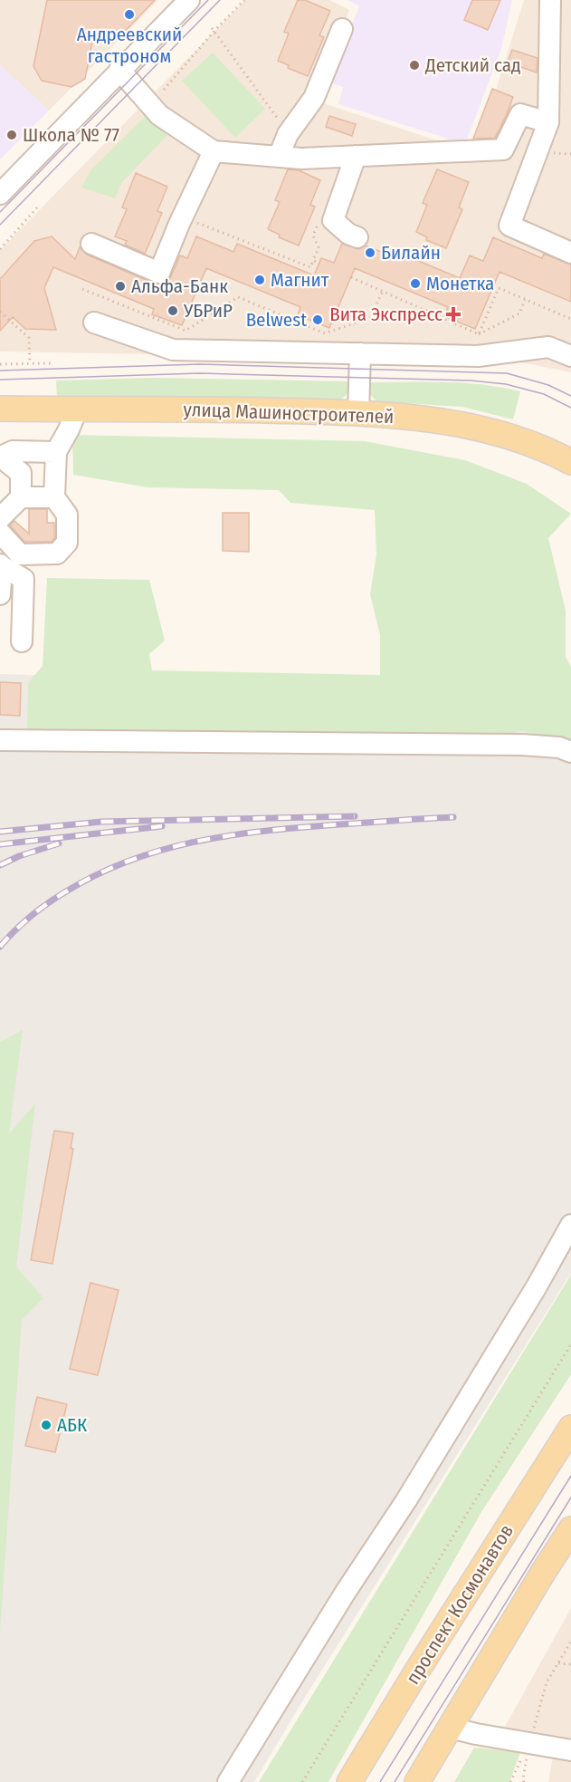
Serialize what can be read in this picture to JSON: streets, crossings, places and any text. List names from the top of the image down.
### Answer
{
  "streets": {
    "main road": ["улица Машиностроителей", "проспект Космонавтов"]
  },
  "places": {
    "other": [
      "Андреевский гастроном",
      "Детский сад",
      "Школа № 77",
      "Билайн",
      "Магнит",
      "Монетка",
      "Альфа-Банк",
      "УБРиР",
      "Belwest",
      "АБК"
    ],
    "health": ["Вита Экспресс"]
  }
}
